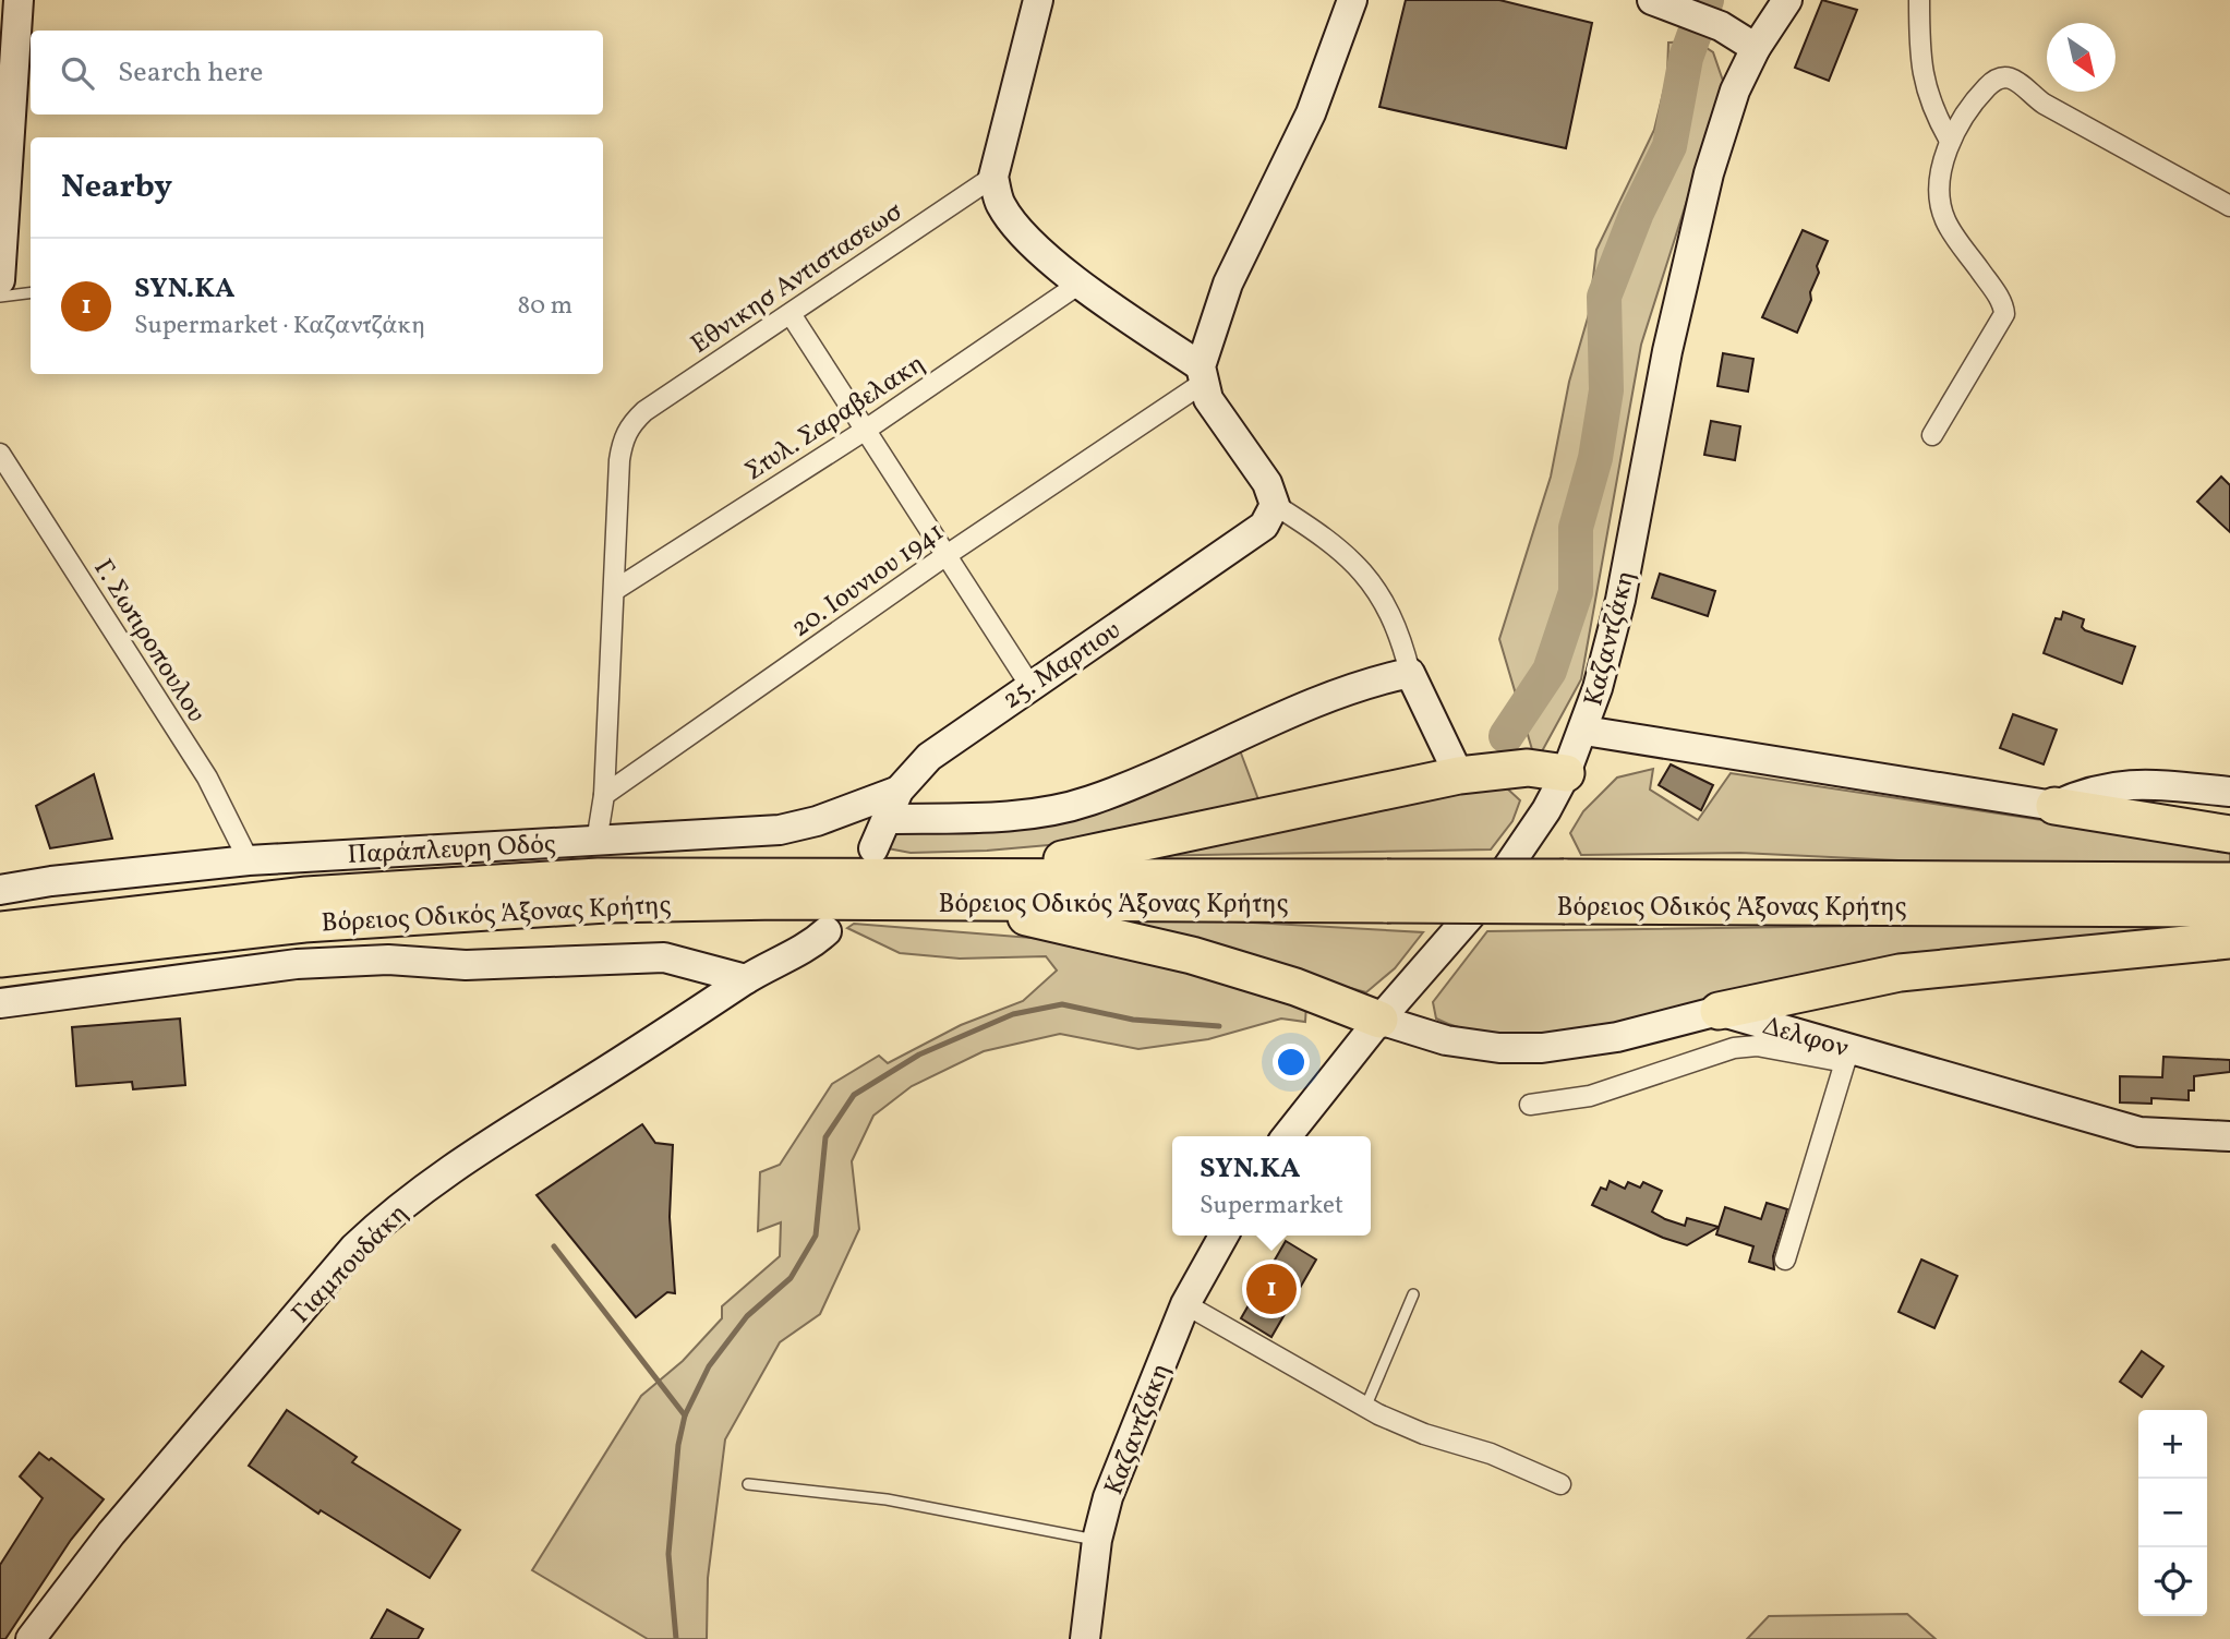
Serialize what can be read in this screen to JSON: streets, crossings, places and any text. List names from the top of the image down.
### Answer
{
  "streets": {
    "highway": ["Βόρειος Οδικός Άξονας Κρήτης"],
    "main road": [
      "Καζαντζάκη",
      "25. Μαρτιου",
      "Παράπλευρη Οδός",
      "Δελφον",
      "Γιαμπουδάκη"
    ],
    "street": [
      "Εθνικησ Αντιστασεωσ",
      "Στυλ. Σαραβελακη",
      "20. Ιουνιου 1941",
      "Γ. Σωτιροπουλου"
    ]
  },
  "crossings": [
    ["Εθνικησ Αντιστασεωσ", "Στυλ. Σαραβελακη"],
    ["Γ. Σωτιροπουλου", "Παράπλευρη Οδός"],
    ["25. Μαρτιου", "Παράπλευρη Οδός"]
  ],
  "north": "bottom right",
  "page": {
    "search": "Search here",
    "heading": "Nearby",
    "list": [
      {
        "mark": "1",
        "name": "SYN.KA",
        "note": "Supermarket · Καζαντζάκη",
        "value": "80 m"
      }
    ],
    "popup": ["SYN.KA", "Supermarket"],
    "pins": "1",
    "map_buttons": ["+", "−"]
  }
}
